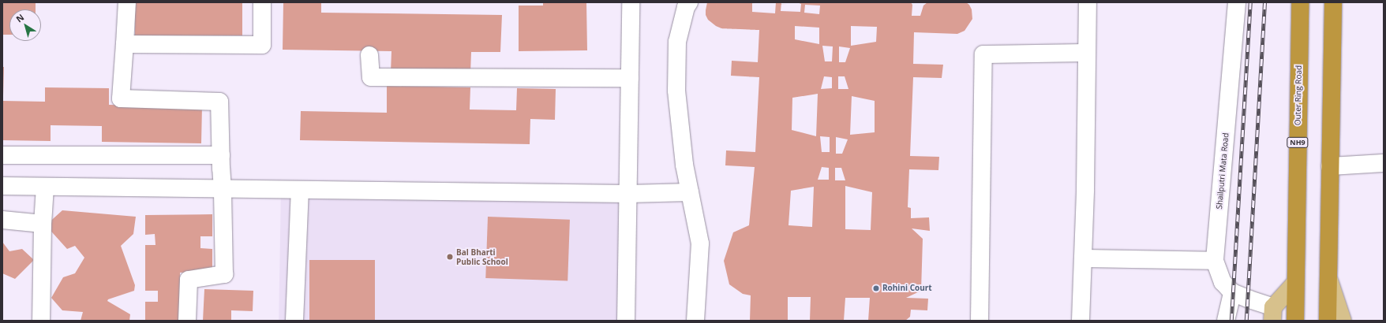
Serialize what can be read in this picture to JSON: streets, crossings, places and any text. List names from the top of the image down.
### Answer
{
  "streets": {
    "highway": ["Outer Ring Road", "NH9"],
    "street": ["Shailputri Mata Road"]
  },
  "crossings": [
    ["Outer Ring Road", "NH9"]
  ],
  "places": ["Bal Bharti Public School", "Rohini Court"],
  "north": "top left"
}
